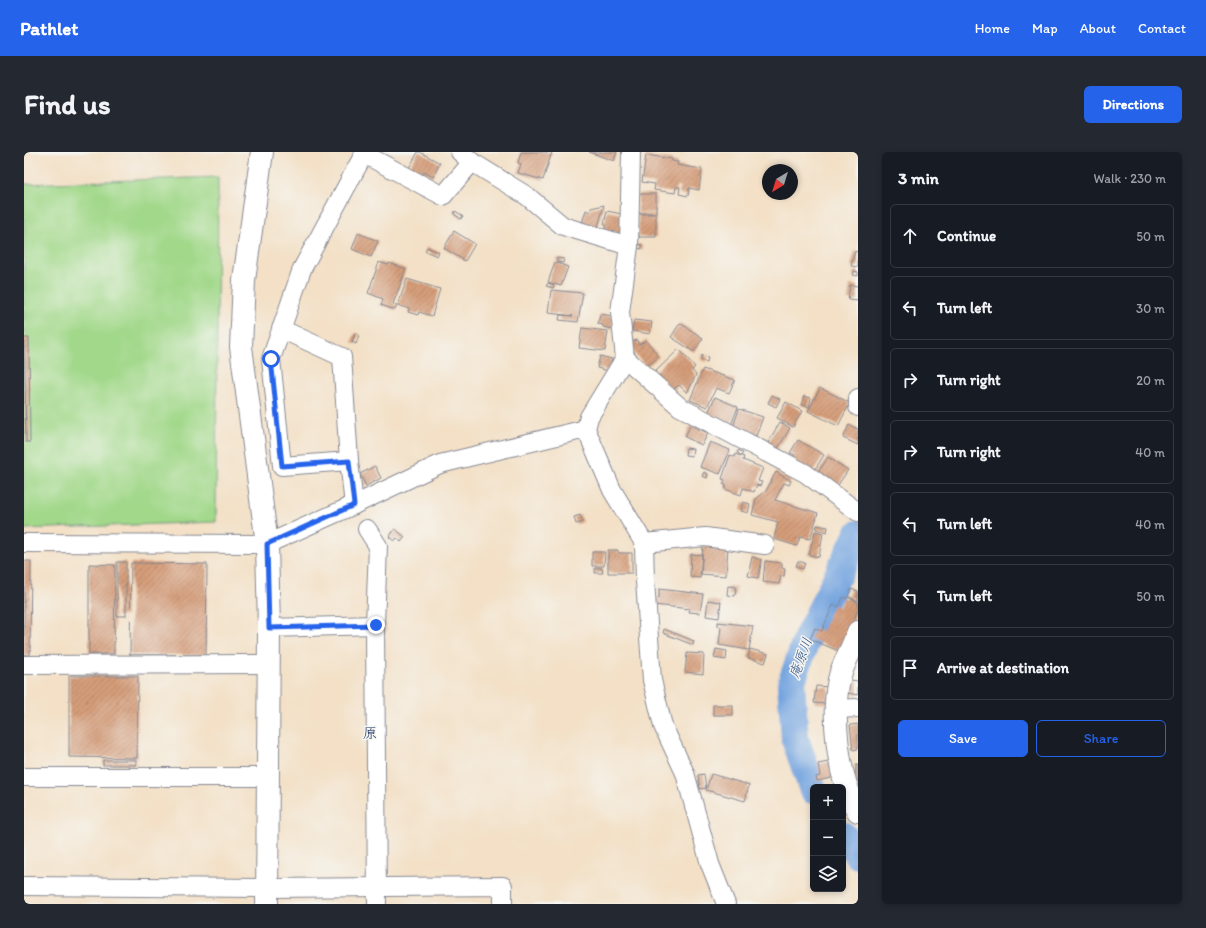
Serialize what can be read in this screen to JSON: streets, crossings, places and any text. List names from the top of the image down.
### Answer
{
  "districts": ["原"],
  "water": ["庵原川"],
  "north": "bottom left",
  "page": {
    "header": "Pathlet",
    "nav": [
      "Home",
      "Map",
      "About",
      "Contact"
    ],
    "buttons": [
      "Directions",
      ["Save", "Share"]
    ],
    "title": "Find us",
    "heading": ["3 min", "Walk · 230 m"],
    "list": [
      ["Continue", "50 m"],
      ["Turn left", "30 m"],
      ["Turn right", "20 m"],
      ["Turn right", "40 m"],
      ["Turn left", "40 m"],
      ["Turn left", "50 m"],
      "Arrive at destination"
    ],
    "map_buttons": ["+", "−"]
  }
}
